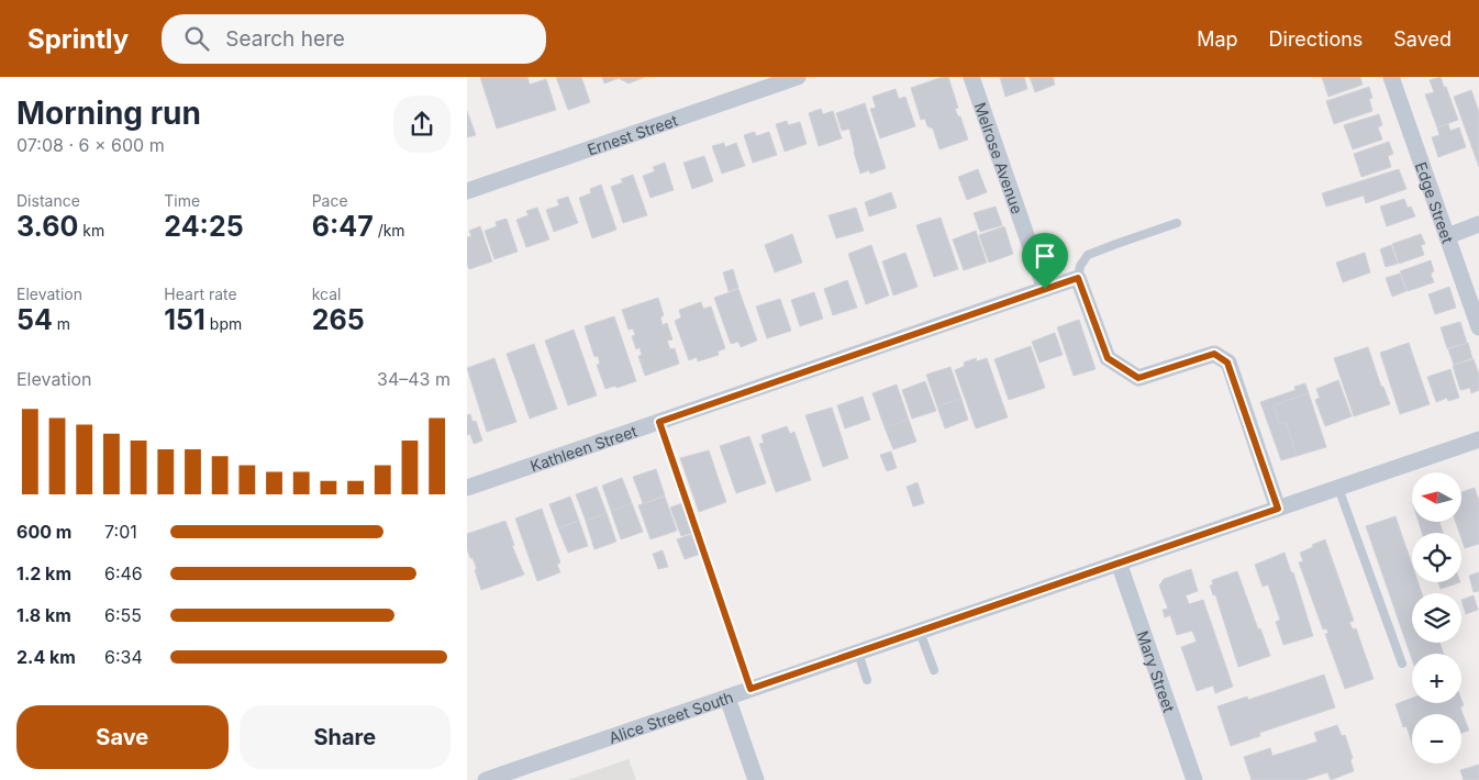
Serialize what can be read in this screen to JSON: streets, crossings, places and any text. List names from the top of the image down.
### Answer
{
  "streets": {
    "street": [
      "Ernest Street",
      "Melrose Avenue",
      "Edge Street",
      "Kathleen Street",
      "Mary Street",
      "Alice Street South"
    ]
  },
  "crossings": [
    ["Melrose Avenue", "Kathleen Street"],
    ["Mary Street", "Alice Street South"]
  ],
  "north": "left",
  "page": {
    "header": "Sprintly",
    "search": "Search here",
    "nav": ["Map", "Directions", "Saved"],
    "heading": ["Morning run", "07:08 · 6 × 600 m"],
    "stats": [
      ["Distance", "3.60 km"],
      ["Time", "24:25"],
      ["Pace", "6:47 /km"],
      ["Elevation", "54 m"],
      ["Heart rate", "151 bpm"],
      ["kcal", "265"]
    ],
    "chart": ["Elevation", "34–43 m"],
    "map_buttons": ["+", "−"],
    "list": [
      {
        "name": "600 m",
        "note": "7:01"
      },
      {
        "name": "1.2 km",
        "note": "6:46"
      },
      {
        "name": "1.8 km",
        "note": "6:55"
      },
      {
        "name": "2.4 km",
        "note": "6:34"
      }
    ],
    "buttons": ["Save", "Share"]
  }
}
